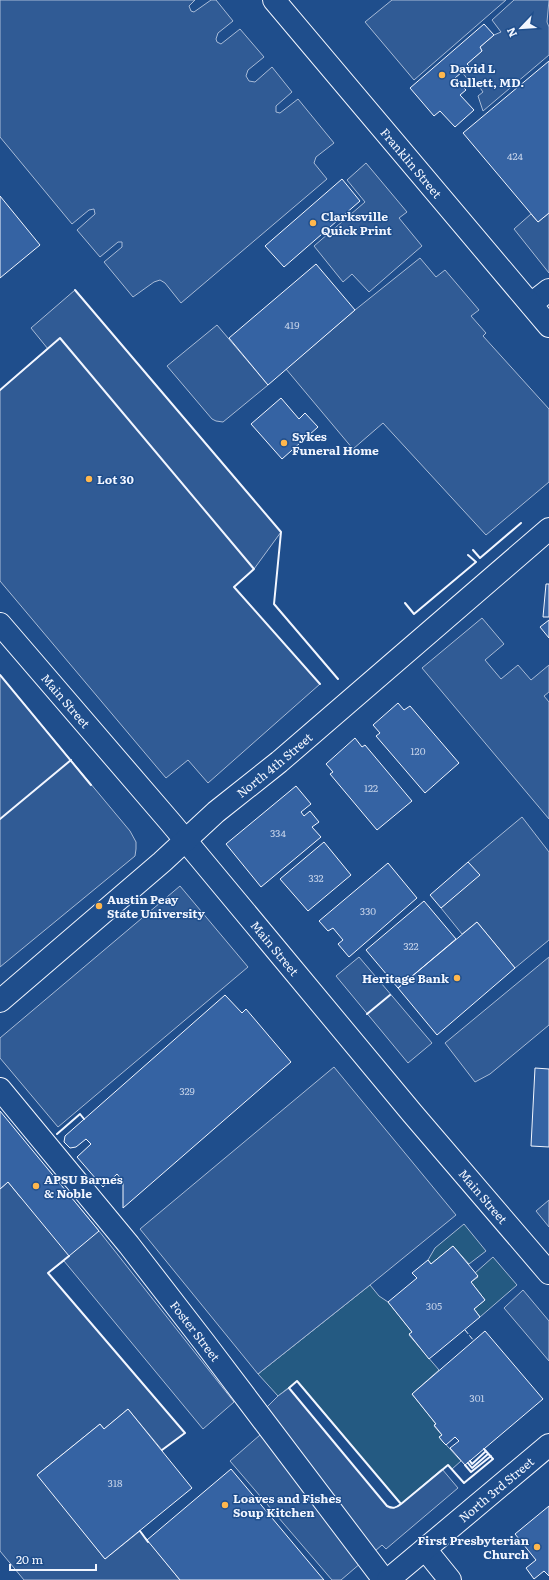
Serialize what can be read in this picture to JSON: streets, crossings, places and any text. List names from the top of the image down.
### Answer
{
  "streets": {
    "street": [
      "Franklin Street",
      "Main Street",
      "North 4th Street",
      "Foster Street",
      "North 3rd Street"
    ]
  },
  "crossings": [
    ["Main Street", "North 4th Street"]
  ],
  "places": [
    "David L Gullett, MD.",
    "Clarksville Quick Print",
    "Sykes Funeral Home",
    "Lot 30",
    "Austin Peay State University",
    "Heritage Bank",
    "APSU Barnes & Noble",
    "Loaves and Fishes Soup Kitchen",
    "First Presbyterian Church"
  ],
  "house_numbers": [
    "424",
    "419",
    "120",
    "122",
    "334",
    "332",
    "330",
    "322",
    "329",
    "305",
    "301",
    "318"
  ],
  "scale_bar": "20 m",
  "north": "bottom left"
}
